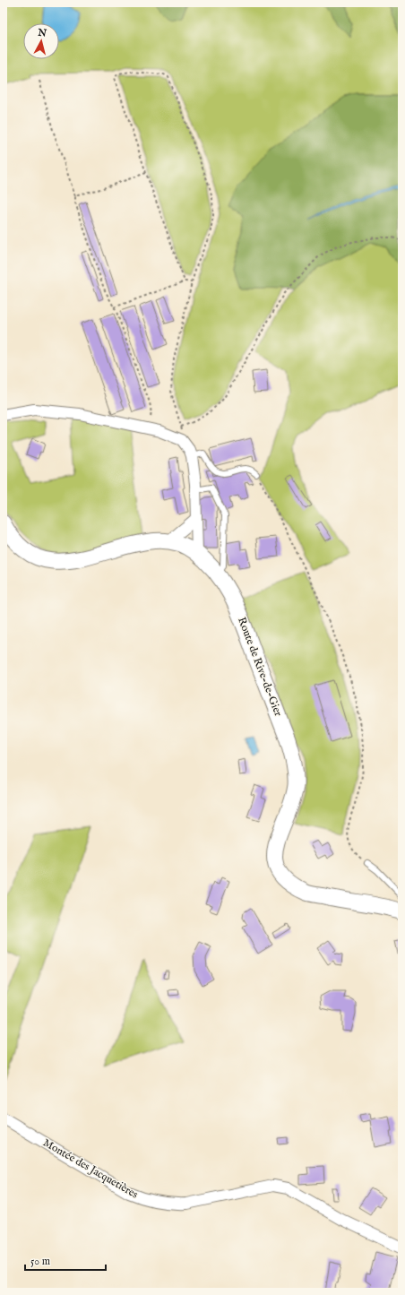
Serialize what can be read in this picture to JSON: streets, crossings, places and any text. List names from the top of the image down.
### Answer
{
  "streets": {
    "main road": ["Route de Rive-de-Gier"],
    "street": ["Montée des Jacquetières"]
  },
  "scale_bar": "50 m",
  "north": "top"
}
